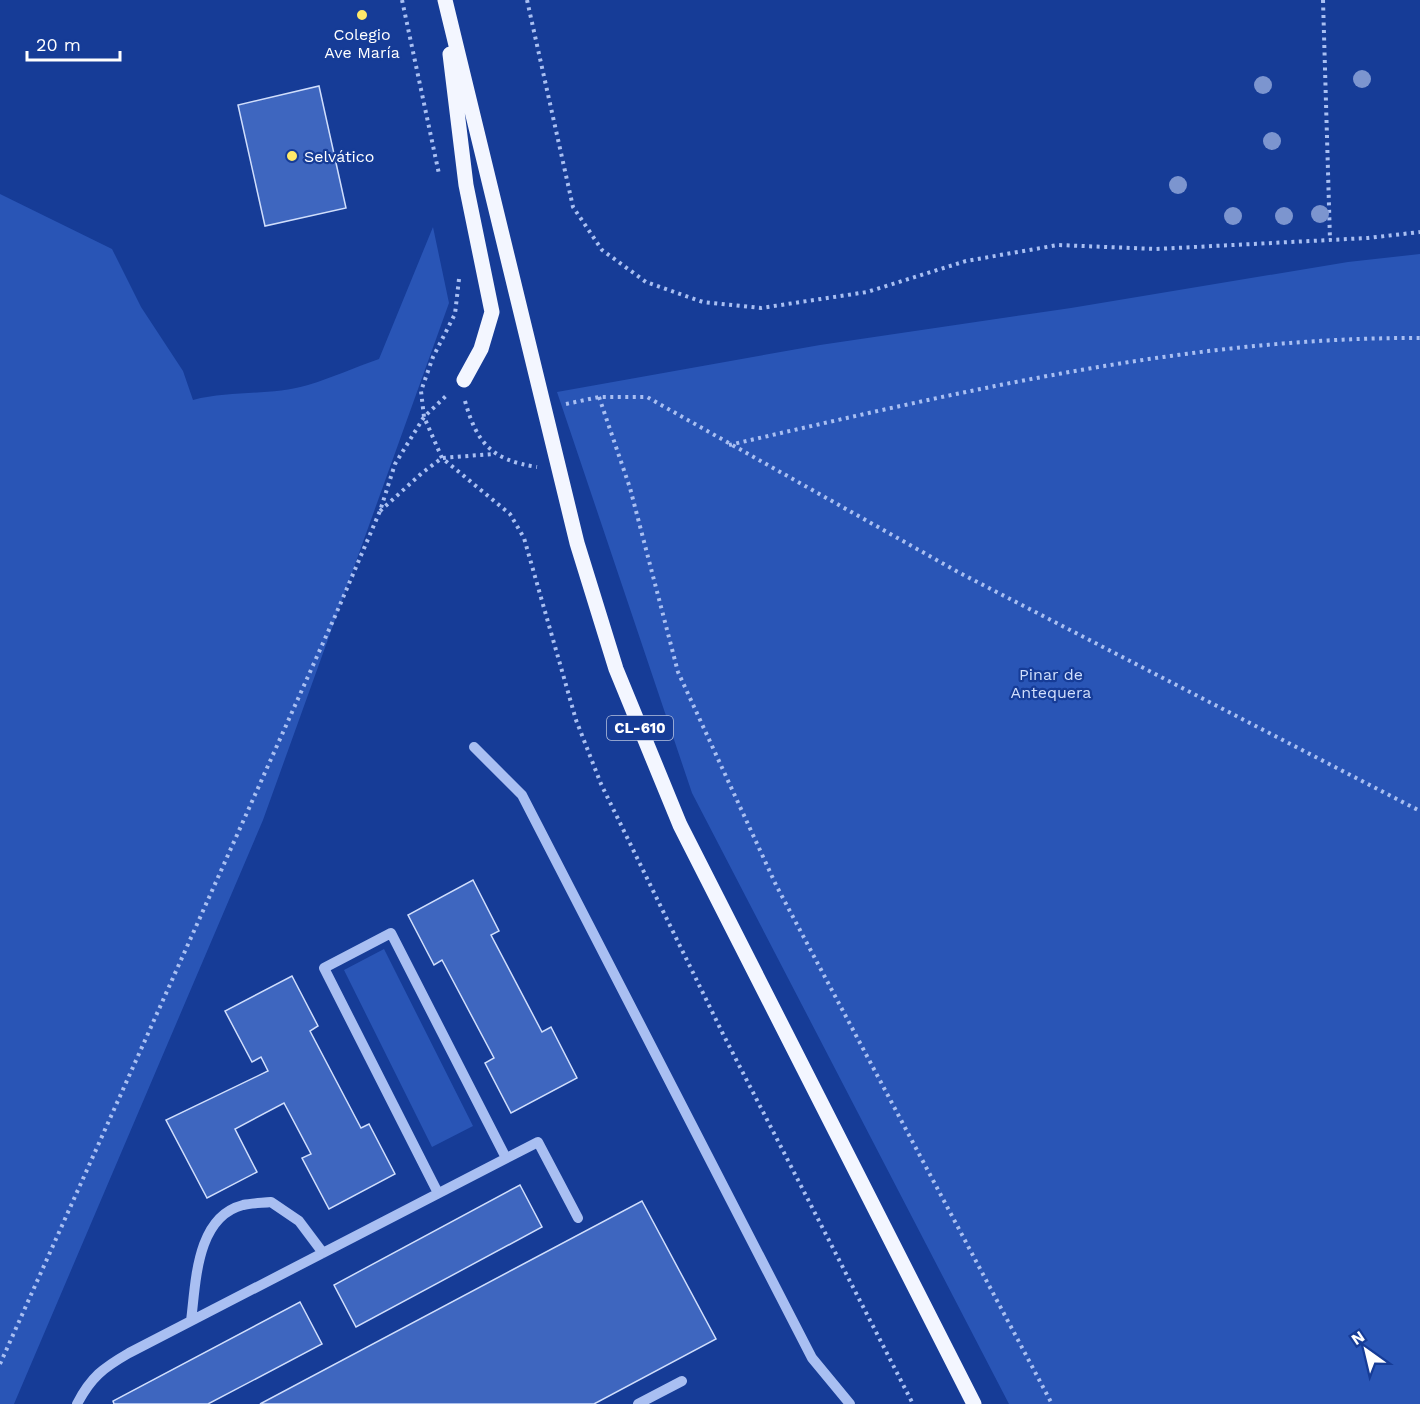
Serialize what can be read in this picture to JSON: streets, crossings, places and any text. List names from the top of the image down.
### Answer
{
  "streets": {
    "main road": ["CL-610"]
  },
  "parks": ["Pinar de Antequera"],
  "places": ["Colegio Ave María", "Selvático"],
  "scale_bar": "20 m",
  "north": "top left"
}
